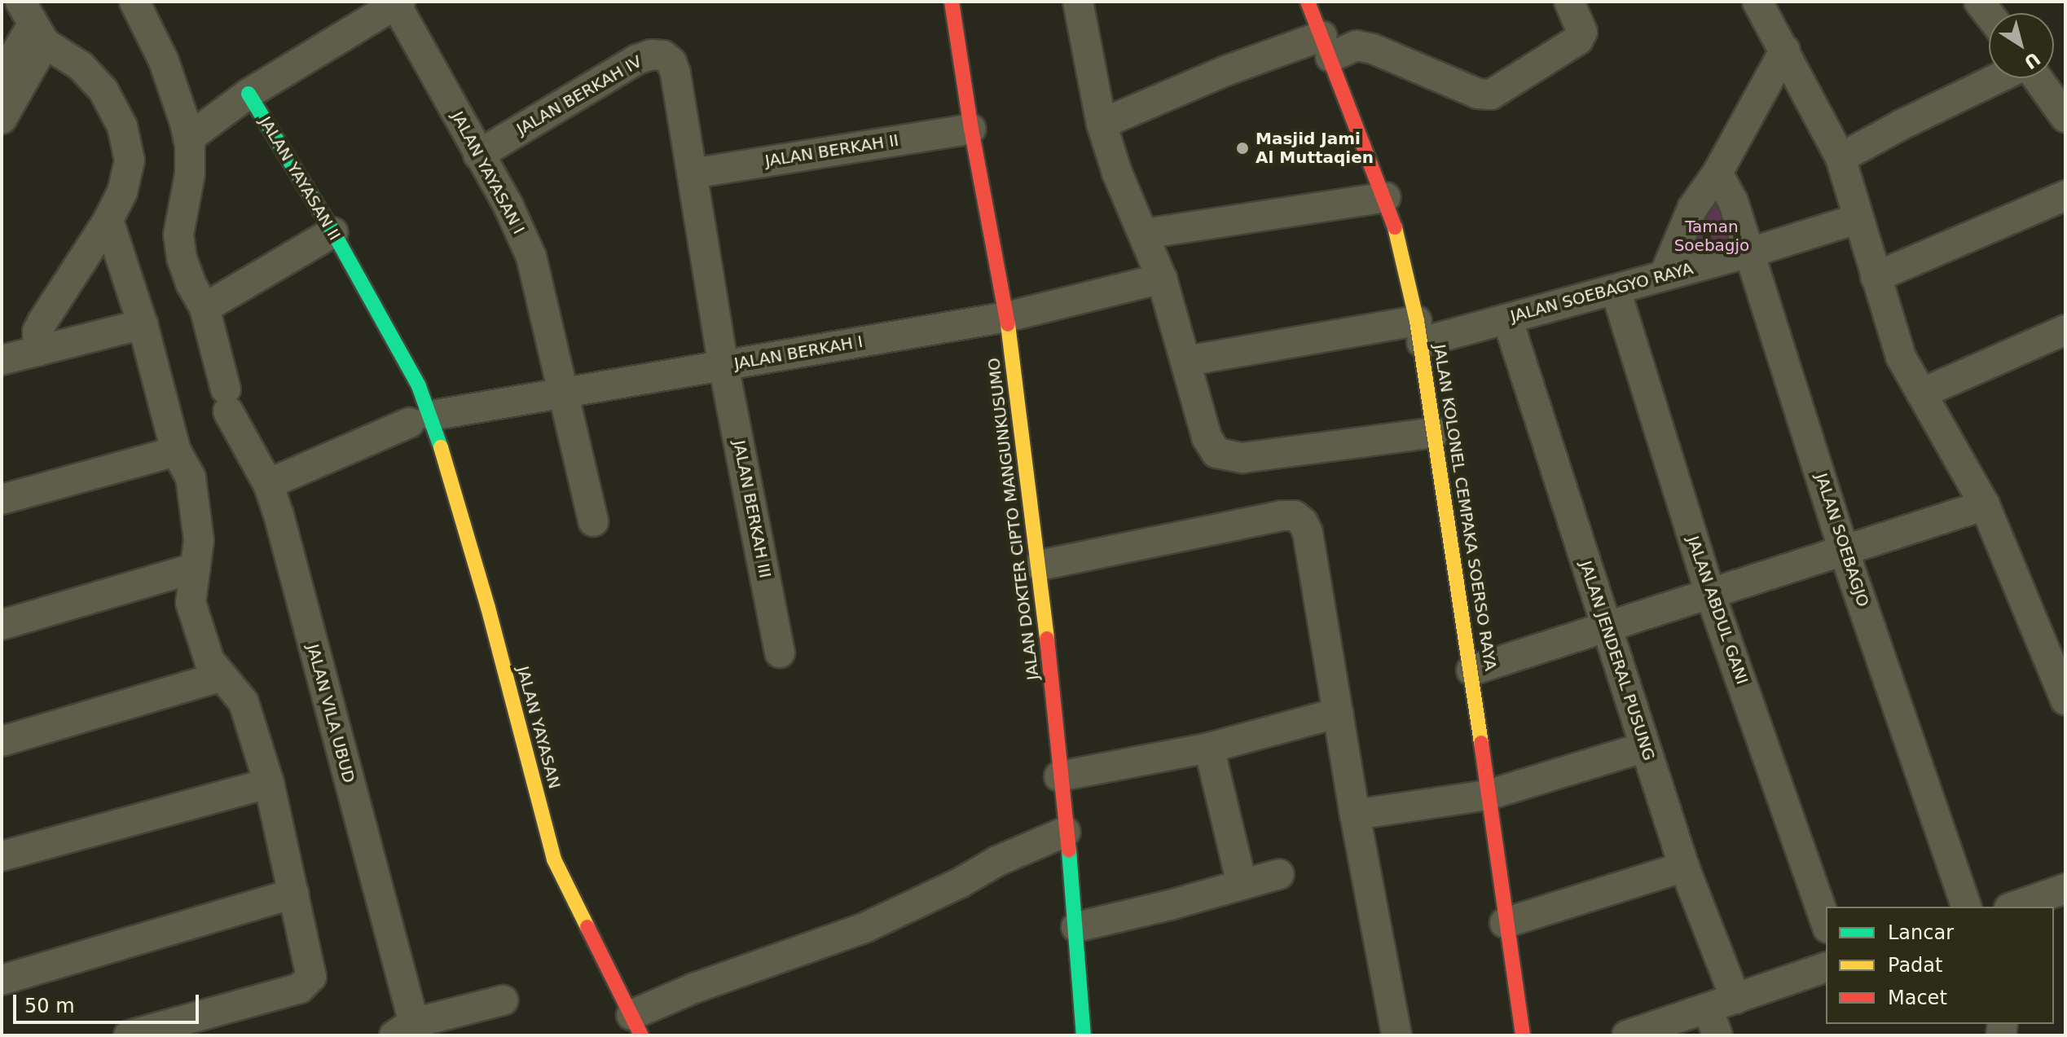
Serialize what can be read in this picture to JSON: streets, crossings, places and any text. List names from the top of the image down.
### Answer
{
  "streets": {
    "street": [
      "JALAN BERKAH IV",
      "JALAN BERKAH II",
      "JALAN YAYASAN I",
      "JALAN YAYASAN II",
      "JALAN SOEBAGYO RAYA",
      "JALAN BERKAH I",
      "JALAN KOLONEL CEMPAKA SOERSO RAYA",
      "JALAN BERKAH III",
      "JALAN DOKTER CIPTO MANGUNKUSUMO",
      "JALAN SOEBAGJO",
      "JALAN ABDUL GANI",
      "JALAN JENDERAL PUSUNG",
      "JALAN VILA UBUD",
      "JALAN YAYASAN"
    ]
  },
  "crossings": [
    ["JALAN BERKAH IV", "JALAN YAYASAN I"],
    ["JALAN BERKAH IV", "JALAN BERKAH III"],
    ["JALAN BERKAH II", "JALAN BERKAH III"],
    ["JALAN BERKAH II", "JALAN DOKTER CIPTO MANGUNKUSUMO"],
    ["JALAN YAYASAN I", "JALAN BERKAH I"],
    ["JALAN YAYASAN II", "JALAN BERKAH I"],
    ["JALAN YAYASAN II", "JALAN YAYASAN"],
    ["JALAN SOEBAGYO RAYA", "JALAN KOLONEL CEMPAKA SOERSO RAYA"],
    ["JALAN SOEBAGYO RAYA", "JALAN SOEBAGJO"],
    ["JALAN SOEBAGYO RAYA", "JALAN ABDUL GANI"],
    ["JALAN SOEBAGYO RAYA", "JALAN JENDERAL PUSUNG"],
    ["JALAN BERKAH I", "JALAN BERKAH III"],
    ["JALAN BERKAH I", "JALAN DOKTER CIPTO MANGUNKUSUMO"],
    ["JALAN BERKAH I", "JALAN YAYASAN"]
  ],
  "parks": ["Taman Soebagjo"],
  "places": ["Masjid Jami Al Muttaqien"],
  "legend": ["Lancar", "Padat", "Macet"],
  "scale_bar": "50 m",
  "north": "bottom right"
}
